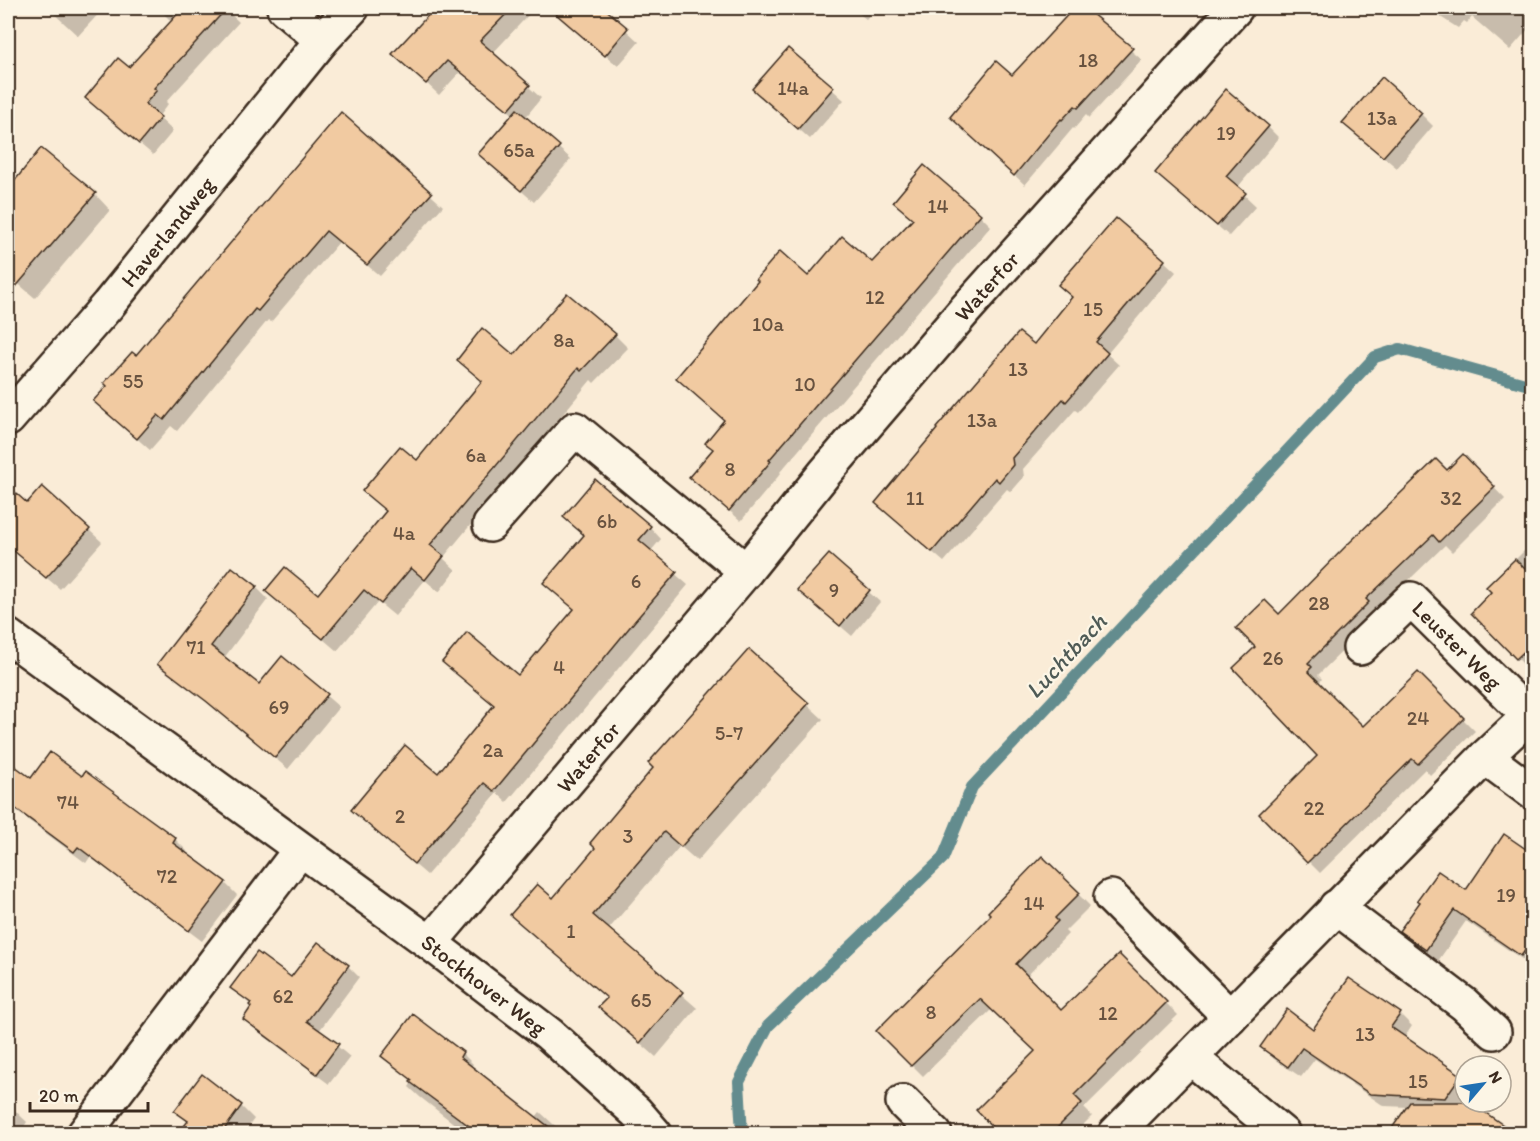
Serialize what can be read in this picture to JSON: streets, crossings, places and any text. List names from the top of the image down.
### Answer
{
  "streets": {
    "street": [
      "Haverlandweg",
      "Waterfor",
      "Leuster Weg",
      "Stockhover Weg"
    ]
  },
  "crossings": [
    ["Waterfor", "Stockhover Weg"]
  ],
  "water": ["Luchtbach"],
  "house_numbers": [
    "18",
    "14a",
    "13a",
    "19",
    "65a",
    "14",
    "12",
    "15",
    "10a",
    "8a",
    "13",
    "55",
    "10",
    "13a",
    "6a",
    "8",
    "11",
    "32",
    "6b",
    "4a",
    "6",
    "9",
    "28",
    "71",
    "26",
    "4",
    "69",
    "24",
    "5-7",
    "2a",
    "74",
    "22",
    "2",
    "3",
    "72",
    "19",
    "14",
    "1",
    "62",
    "65",
    "8",
    "12",
    "13",
    "15"
  ],
  "scale_bar": "20 m",
  "north": "top right"
}
